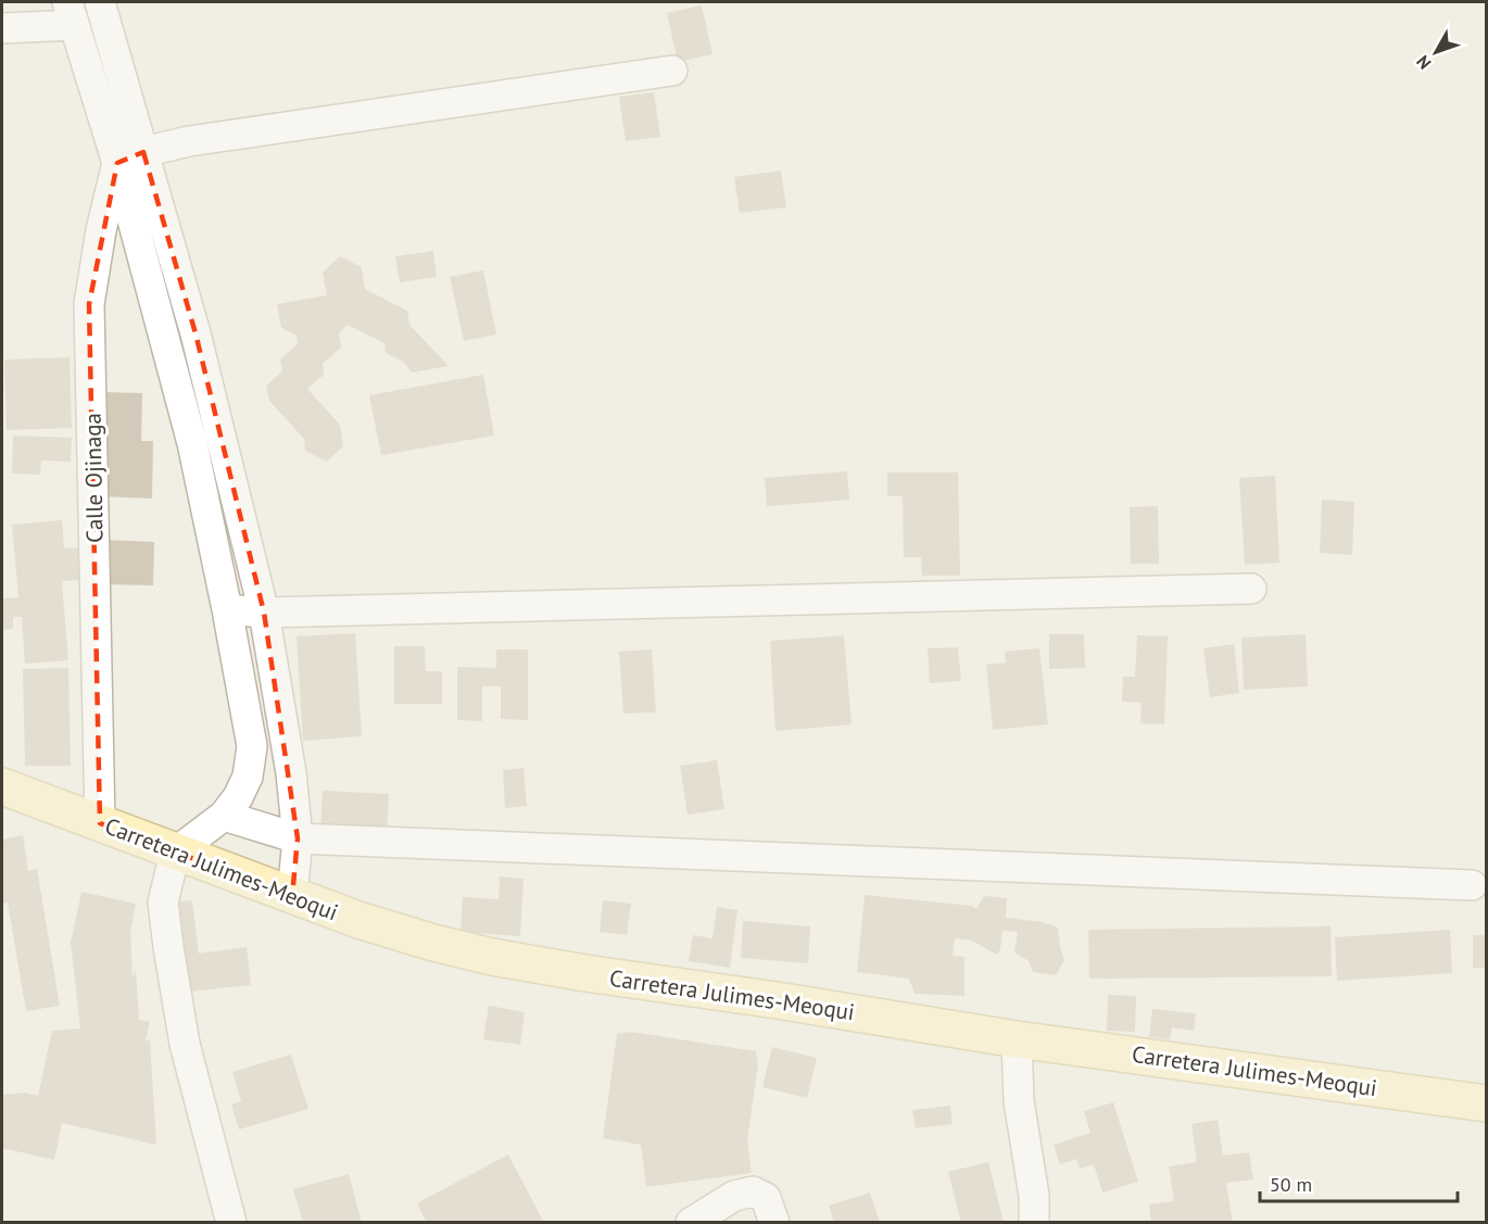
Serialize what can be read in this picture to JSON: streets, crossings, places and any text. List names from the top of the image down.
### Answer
{
  "streets": {
    "main road": ["Carretera Julimes-Meoqui"],
    "street": ["Calle Ojinaga"]
  },
  "crossings": [
    ["Calle Ojinaga", "Carretera Julimes-Meoqui"]
  ],
  "scale_bar": "50 m",
  "north": "bottom left"
}
